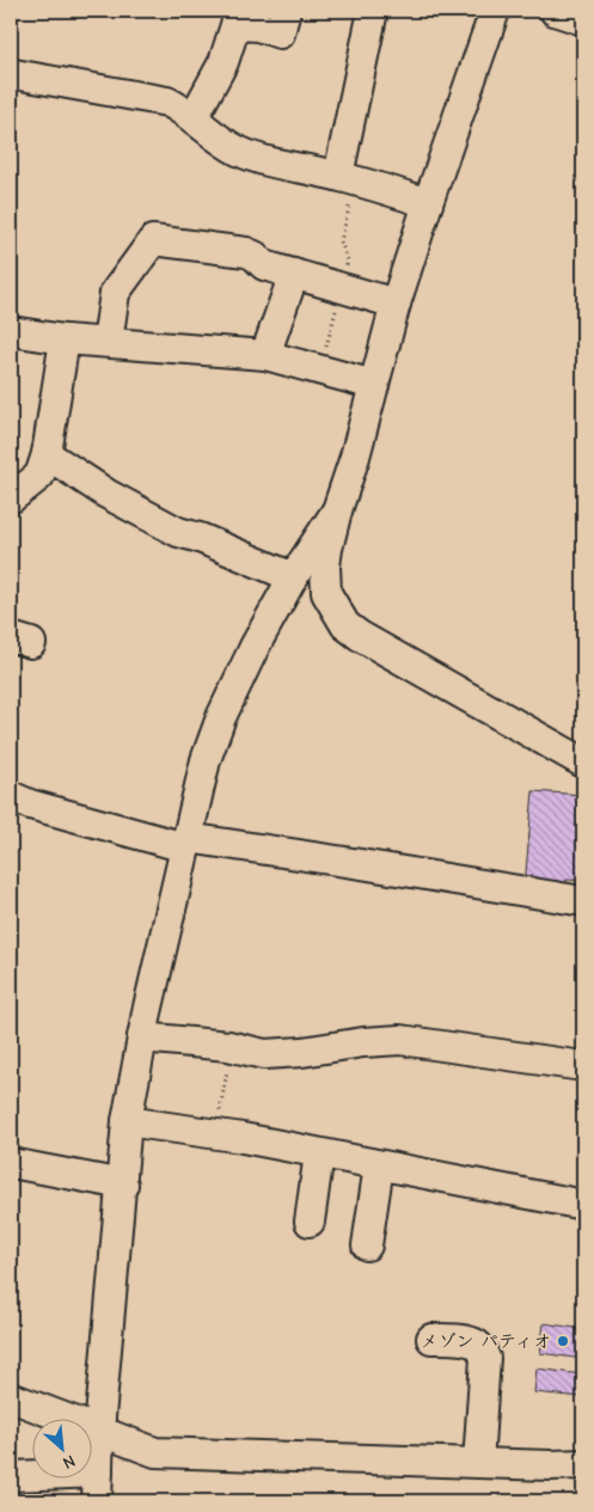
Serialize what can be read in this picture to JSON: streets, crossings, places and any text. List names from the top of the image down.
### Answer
{
  "places": ["メゾン パティオ"],
  "north": "bottom right"
}
